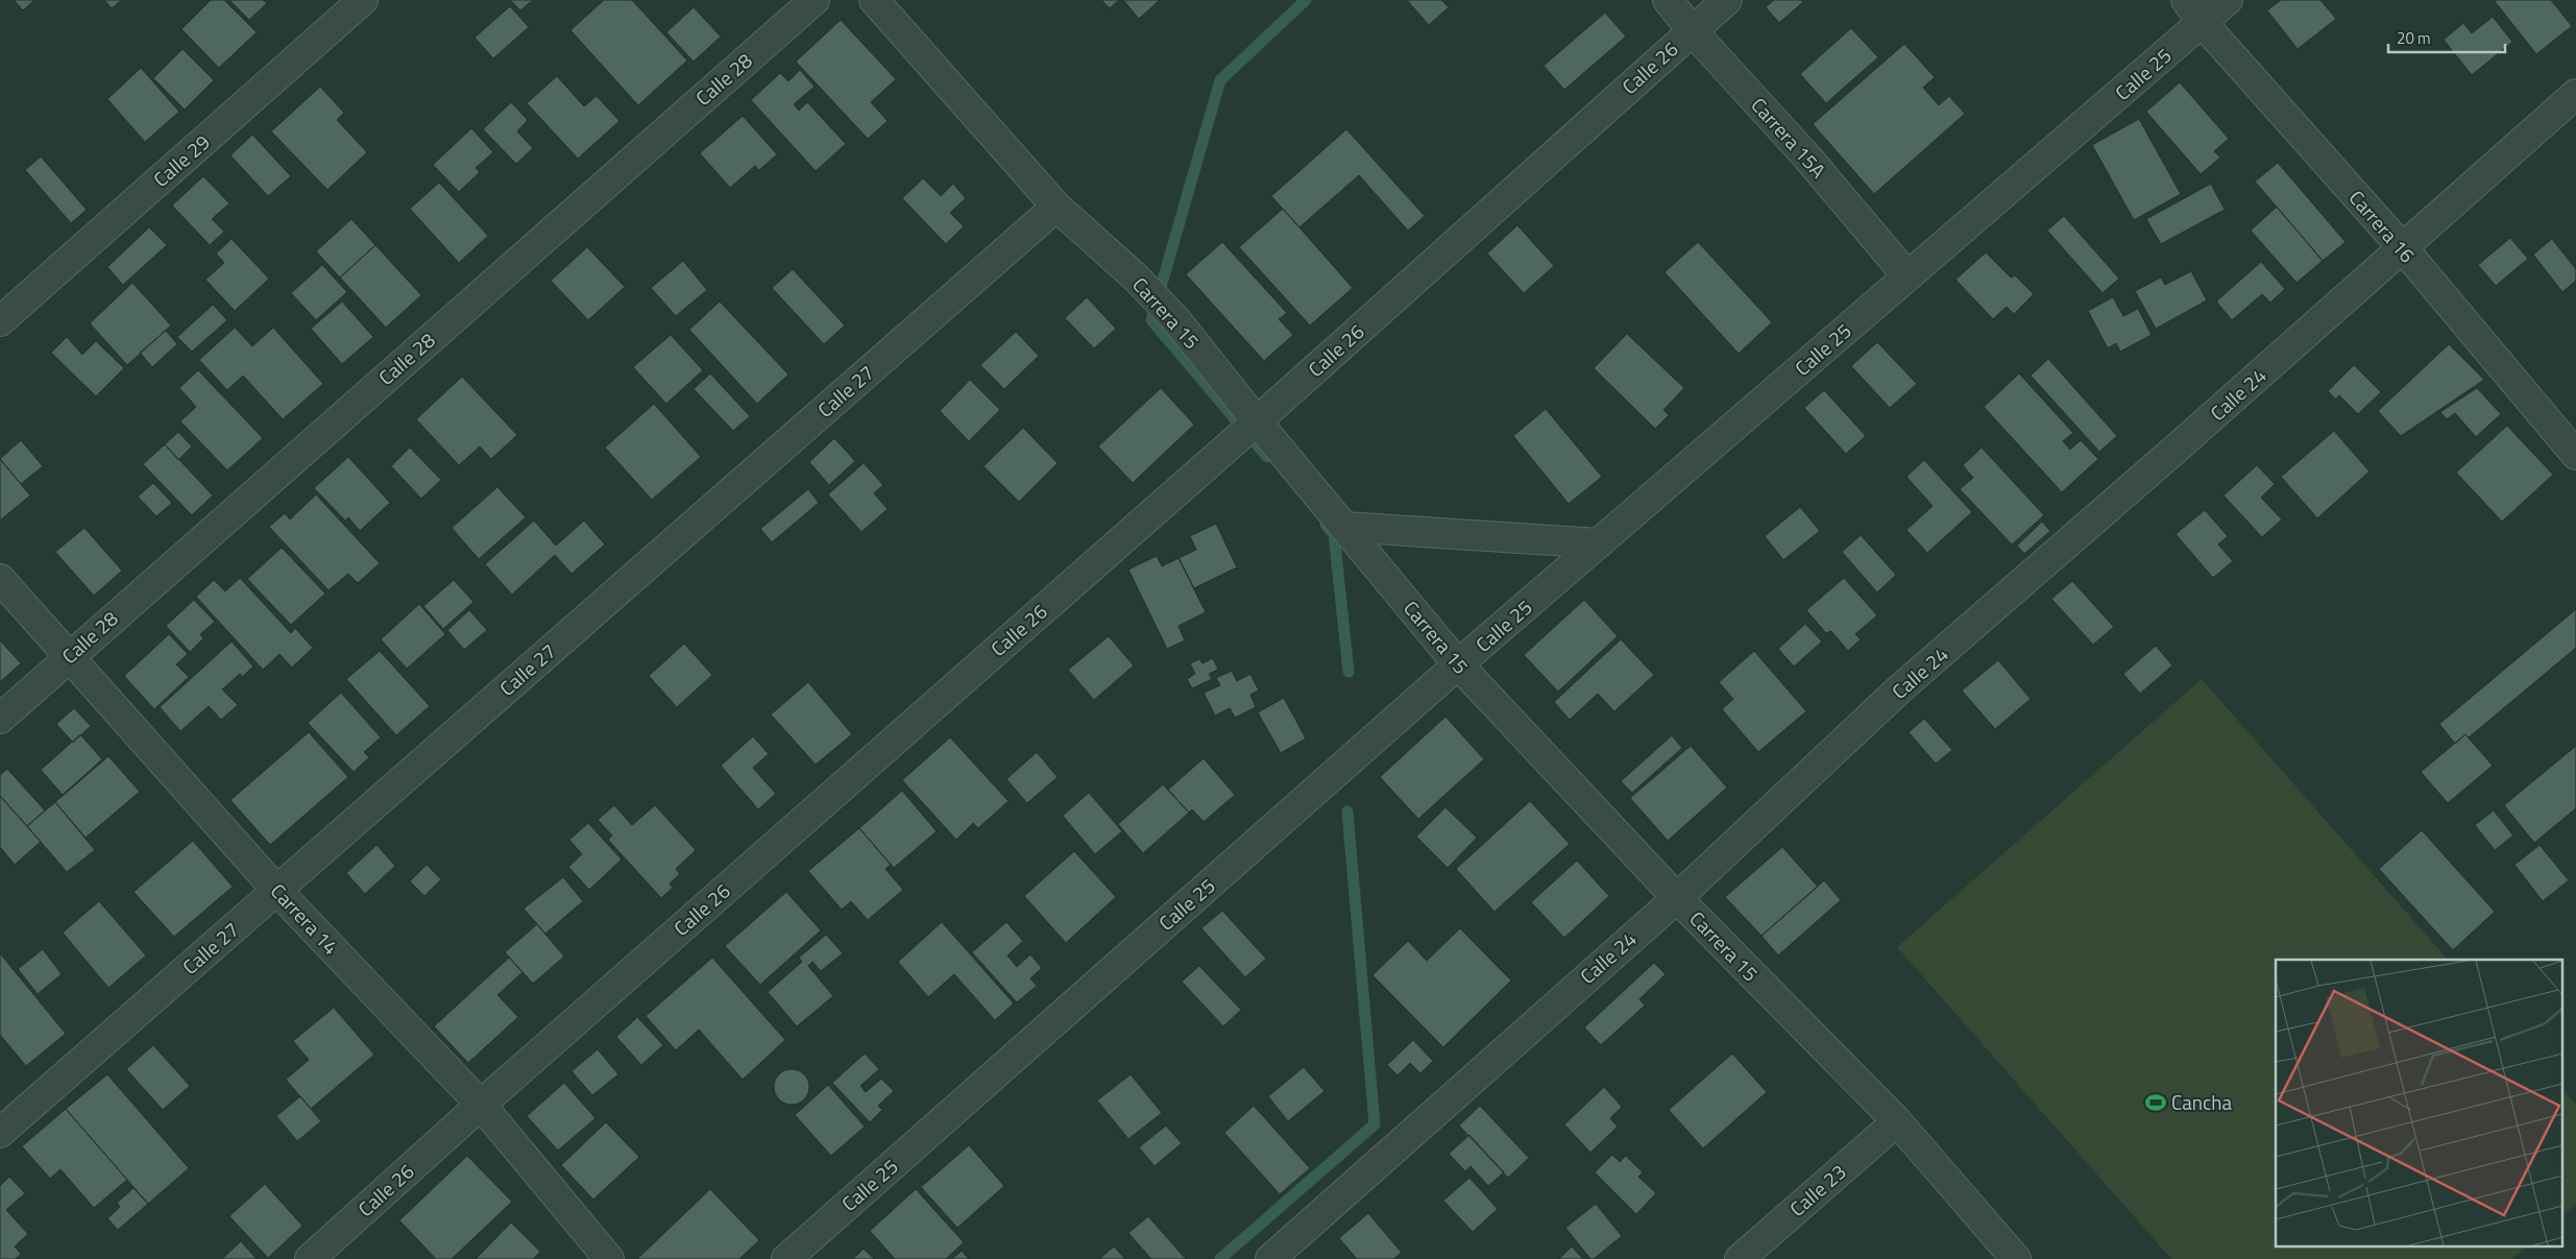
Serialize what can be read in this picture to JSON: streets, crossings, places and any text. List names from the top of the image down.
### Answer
{
  "streets": {
    "street": [
      "Calle 26",
      "Calle 25",
      "Calle 28",
      "Carrera 15A",
      "Calle 29",
      "Carrera 16",
      "Carrera 15",
      "Calle 27",
      "Calle 24",
      "Carrera 14",
      "Calle 23"
    ]
  },
  "crossings": [
    ["Calle 26", "Carrera 15A"],
    ["Calle 26", "Carrera 15"],
    ["Calle 26", "Carrera 14"],
    ["Calle 25", "Carrera 15A"],
    ["Calle 25", "Carrera 16"],
    ["Calle 25", "Carrera 15"],
    ["Calle 28", "Carrera 14"],
    ["Carrera 16", "Calle 24"],
    ["Carrera 15", "Calle 27"],
    ["Carrera 15", "Calle 24"],
    ["Carrera 15", "Calle 23"],
    ["Calle 27", "Carrera 14"]
  ],
  "places": {
    "sports": ["Cancha"]
  },
  "scale_bar": "20 m"
}
